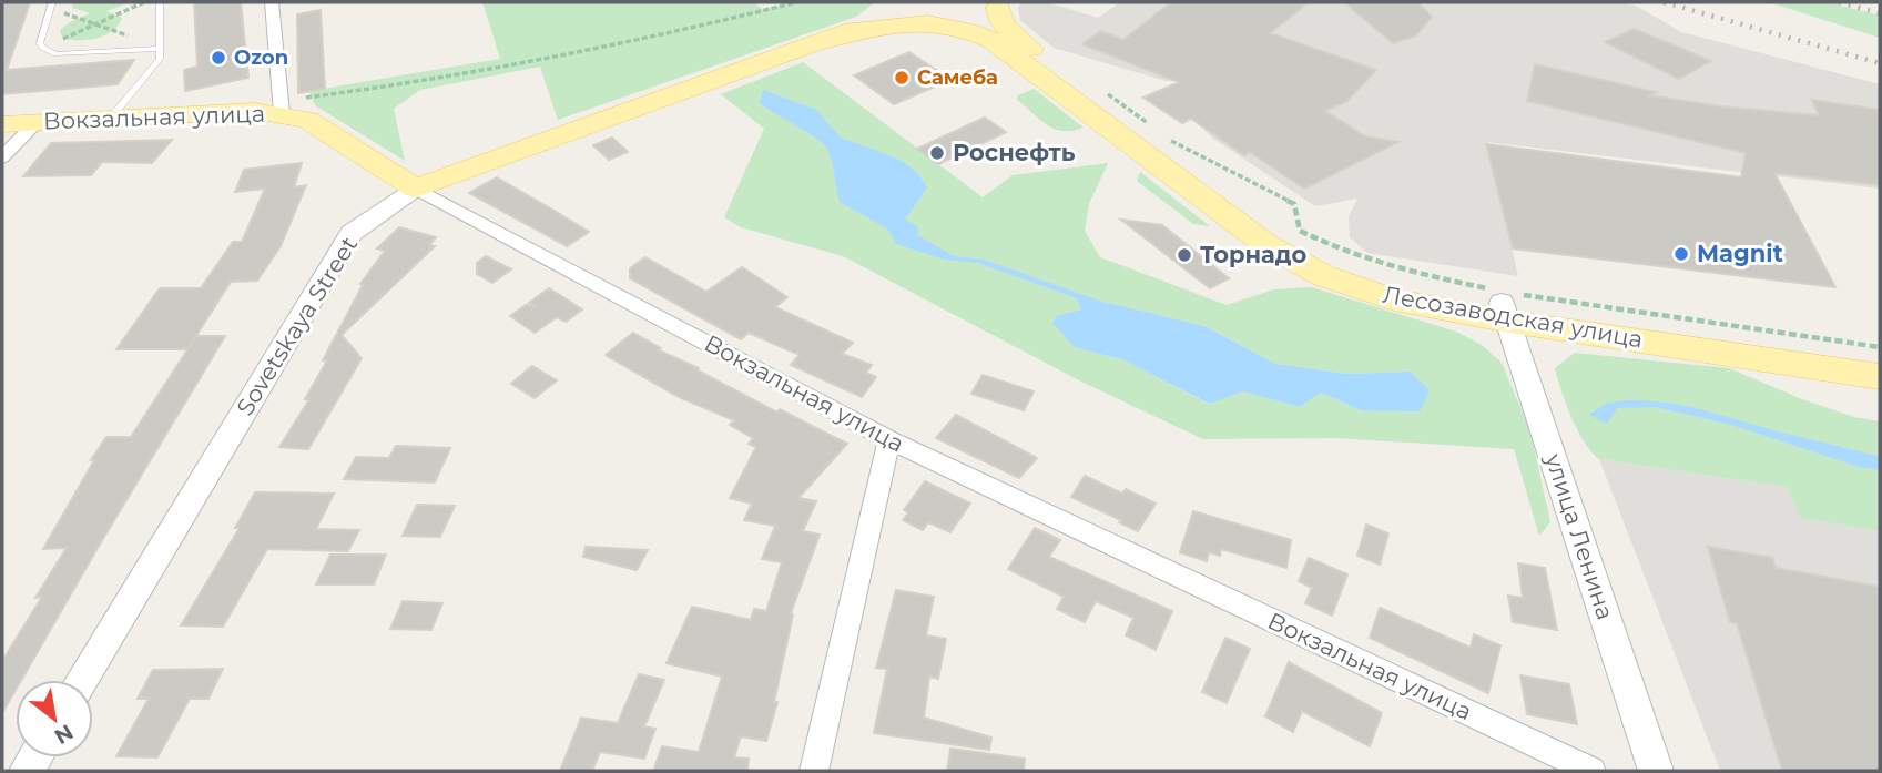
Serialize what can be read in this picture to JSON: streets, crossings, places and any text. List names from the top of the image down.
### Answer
{
  "streets": {
    "main road": ["Вокзальная улица", "Лесозаводская улица", "Sovetskaya Street"],
    "street": ["улица Ленина"]
  },
  "crossings": [
    ["Вокзальная улица", "Sovetskaya Street"],
    ["Лесозаводская улица", "Sovetskaya Street"],
    ["Лесозаводская улица", "улица Ленина"]
  ],
  "places": [
    "Ozon",
    "Самеба",
    "Роснефть",
    "Magnit",
    "Торнадо"
  ],
  "north": "bottom right"
}
